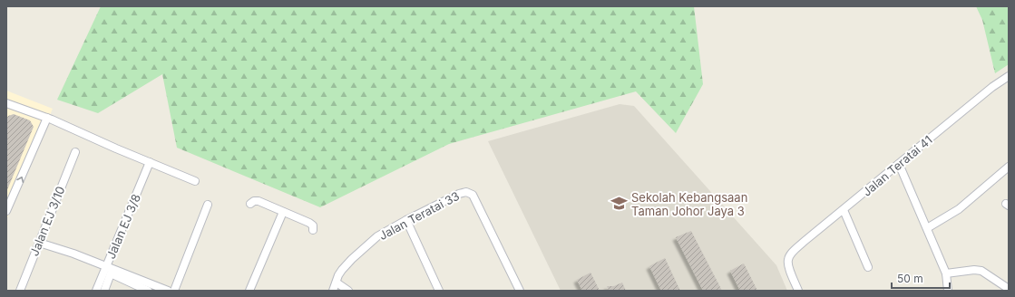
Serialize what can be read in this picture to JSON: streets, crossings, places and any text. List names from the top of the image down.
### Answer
{
  "streets": {
    "street": [
      "Jalan Teratai 41",
      "Jalan Teratai 33",
      "Jalan EJ 3/10",
      "Jalan EJ 3/8"
    ]
  },
  "places": {
    "school or university": ["Sekolah Kebangsaan Taman Johor Jaya 3"]
  },
  "scale_bar": "50 m"
}
